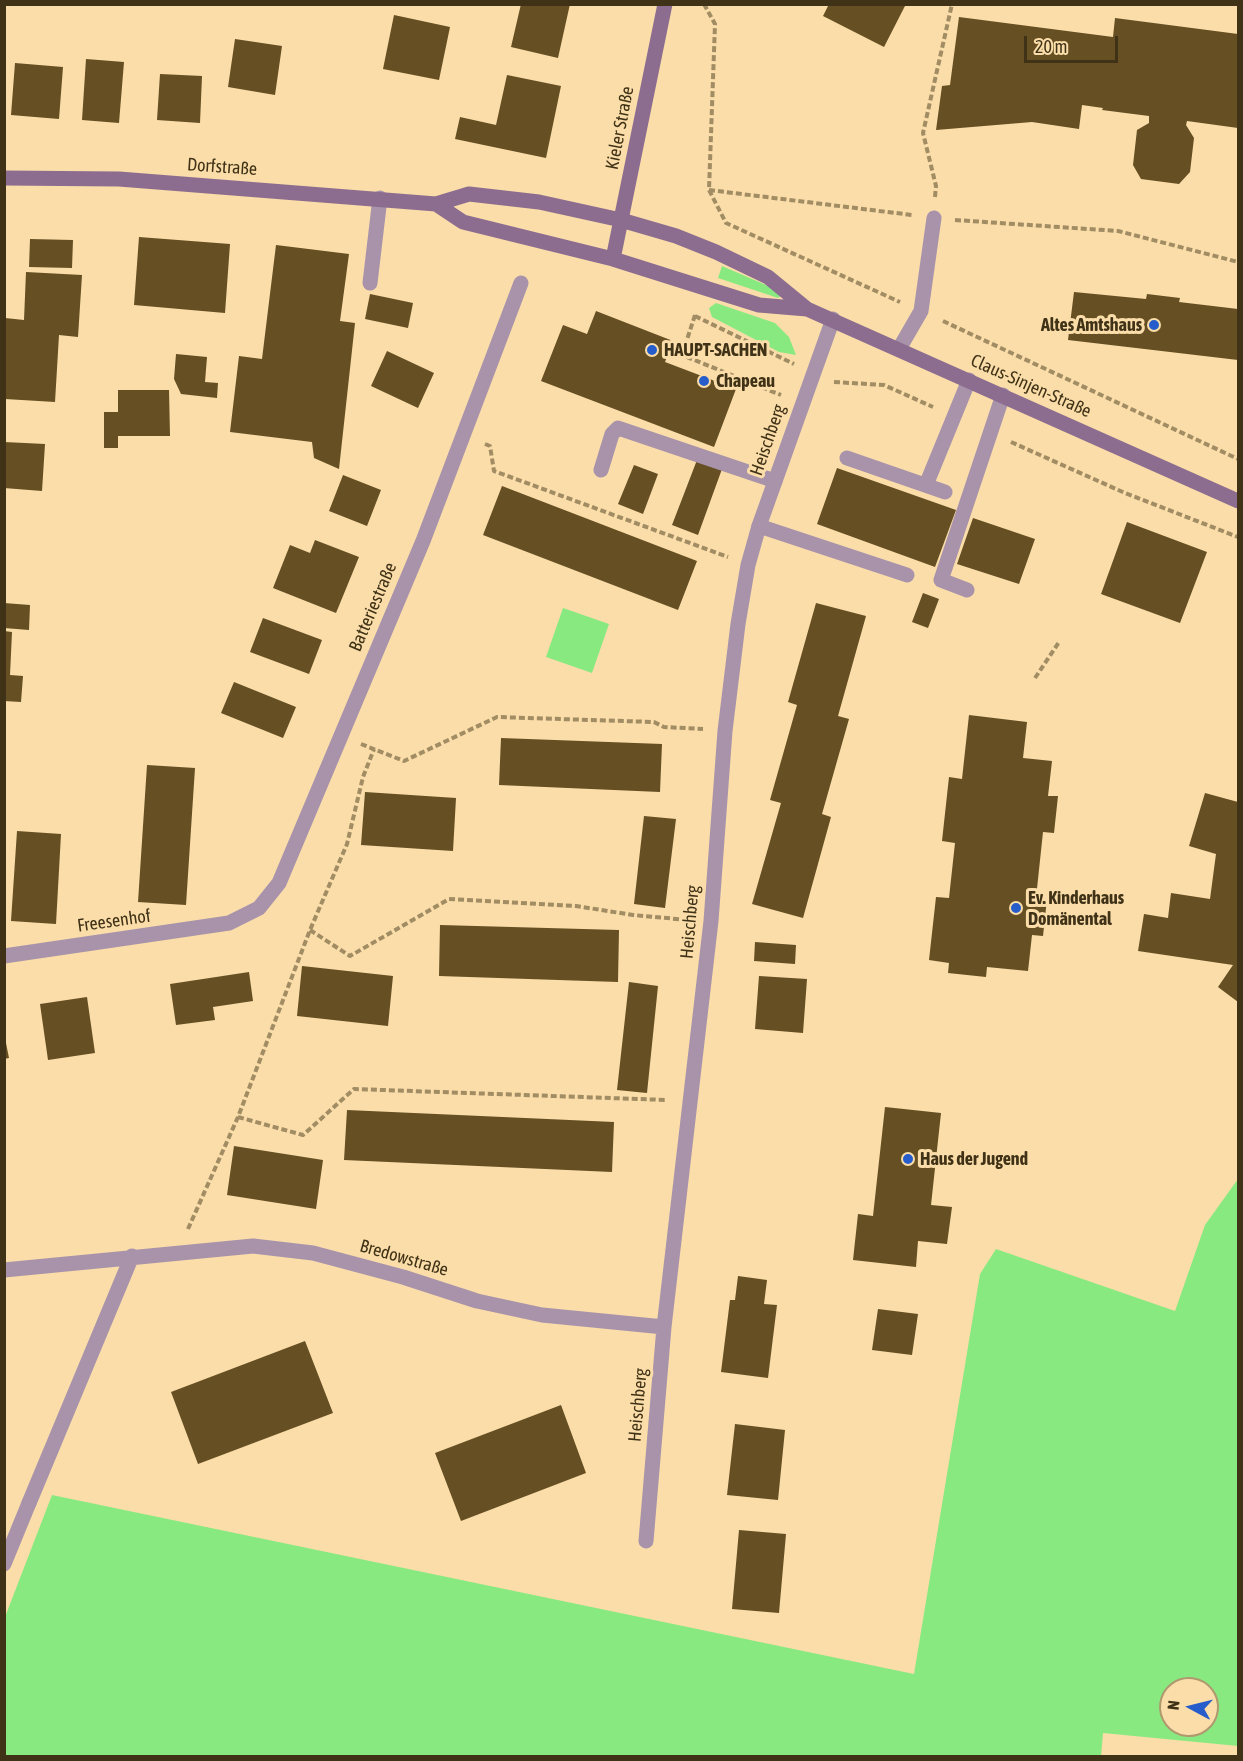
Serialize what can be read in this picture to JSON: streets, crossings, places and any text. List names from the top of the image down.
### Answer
{
  "streets": {
    "main road": ["Kieler Straße", "Dorfstraße", "Claus-Sinjen-Straße"],
    "street": [
      "Heischberg",
      "Batteriestraße",
      "Freesenhof",
      "Bredowstraße"
    ]
  },
  "crossings": [
    ["Kieler Straße", "Dorfstraße"],
    ["Kieler Straße", "Claus-Sinjen-Straße"],
    ["Dorfstraße", "Claus-Sinjen-Straße"],
    ["Claus-Sinjen-Straße", "Heischberg"],
    ["Heischberg", "Bredowstraße"],
    ["Batteriestraße", "Freesenhof"]
  ],
  "places": [
    "Altes Amtshaus",
    "HAUPT-SACHEN",
    "Chapeau",
    "Ev. Kinderhaus Domänental",
    "Haus der Jugend"
  ],
  "scale_bar": "20 m",
  "north": "left"
}
